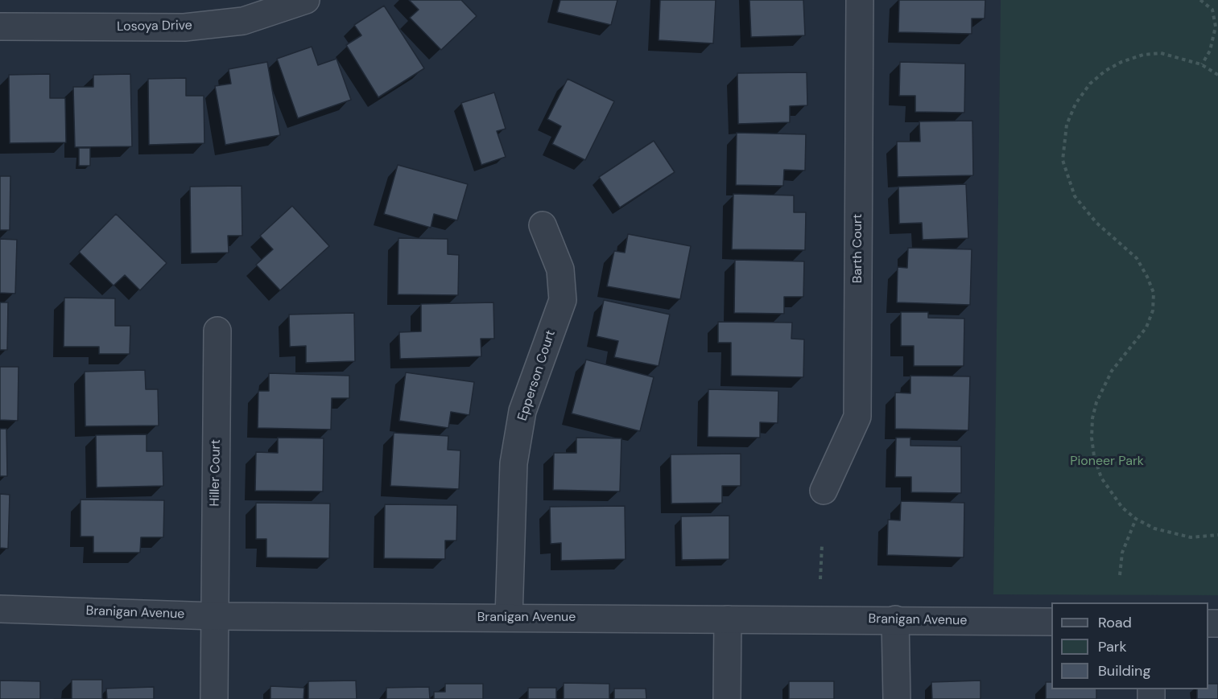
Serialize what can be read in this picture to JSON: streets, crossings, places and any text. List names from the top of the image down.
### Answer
{
  "streets": {
    "street": [
      "Losoya Drive",
      "Barth Court",
      "Epperson Court",
      "Hiller Court",
      "Branigan Avenue"
    ]
  },
  "crossings": [
    ["Epperson Court", "Branigan Avenue"],
    ["Hiller Court", "Branigan Avenue"]
  ],
  "parks": ["Pioneer Park"],
  "legend": ["Road", "Park", "Building"]
}
